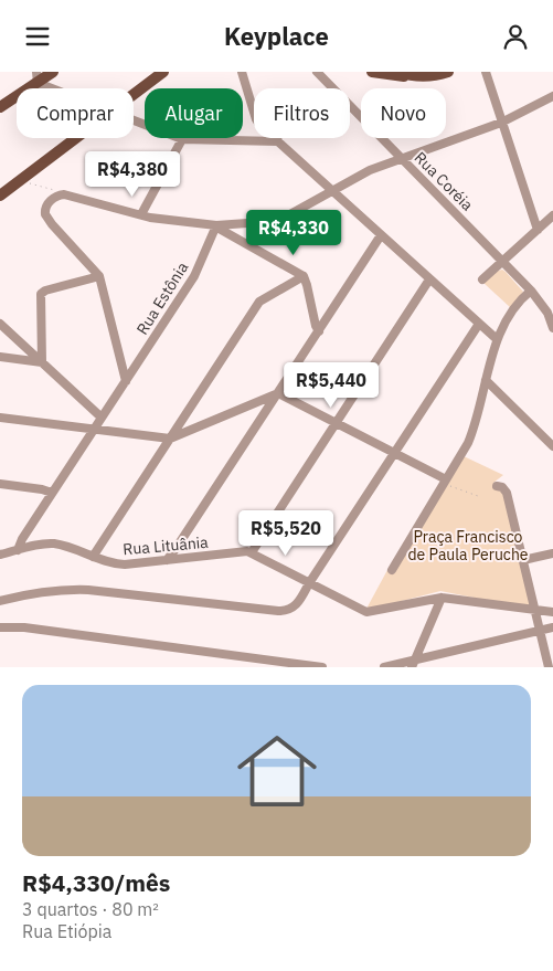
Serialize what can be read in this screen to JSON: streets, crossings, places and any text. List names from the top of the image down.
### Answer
{
  "streets": {
    "street": ["Rua Coréia", "Rua Estônia", "Rua Lituânia"]
  },
  "crossings": [
    ["Rua Estônia", "Rua Lituânia"]
  ],
  "parks": ["Praça Francisco de Paula Peruche"],
  "page": {
    "header": "Keyplace",
    "chip": [
      "Comprar",
      "Alugar",
      "Filtros",
      "Novo"
    ],
    "price": [
      "R$4,380",
      "R$4,330",
      "R$5,440",
      "R$5,520"
    ],
    "list": [
      {
        "name": "R$4,330/mês",
        "note": "3 quartos · 80 m² · Rua Etiópia"
      }
    ]
  }
}
